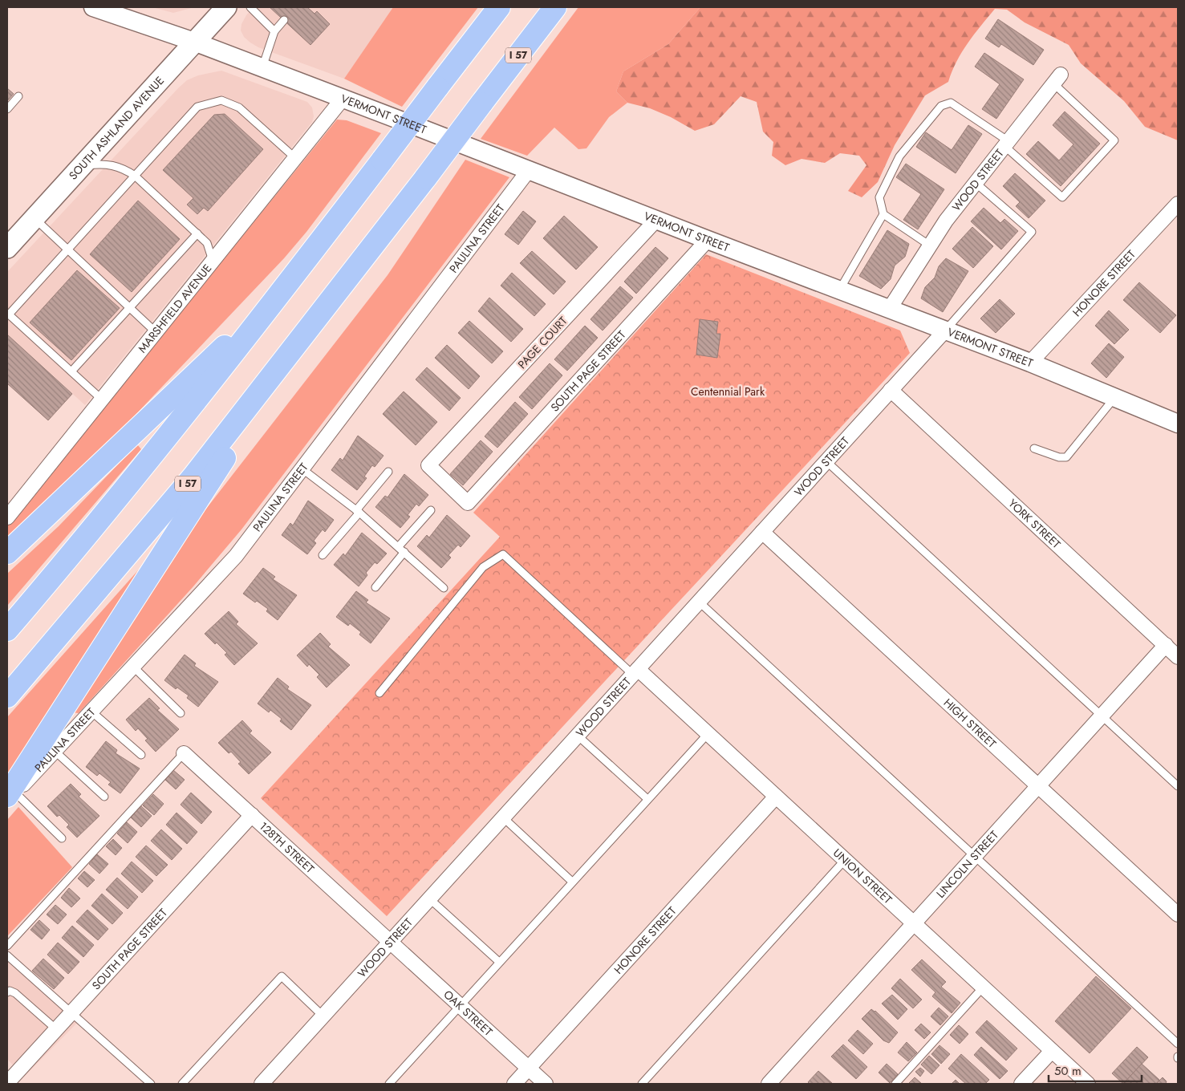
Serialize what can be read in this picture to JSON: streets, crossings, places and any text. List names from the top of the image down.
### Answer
{
  "streets": {
    "highway": ["I 57"],
    "main road": ["SOUTH ASHLAND AVENUE"],
    "street": [
      "VERMONT STREET",
      "WOOD STREET",
      "PAULINA STREET",
      "HONORE STREET",
      "MARSHFIELD AVENUE",
      "PAGE COURT",
      "SOUTH PAGE STREET",
      "YORK STREET",
      "HIGH STREET",
      "128TH STREET",
      "LINCOLN STREET",
      "UNION STREET",
      "OAK STREET"
    ]
  },
  "crossings": [
    ["VERMONT STREET", "SOUTH ASHLAND AVENUE"],
    ["VERMONT STREET", "WOOD STREET"],
    ["VERMONT STREET", "PAULINA STREET"],
    ["VERMONT STREET", "HONORE STREET"],
    ["VERMONT STREET", "MARSHFIELD AVENUE"],
    ["VERMONT STREET", "PAGE COURT"],
    ["VERMONT STREET", "SOUTH PAGE STREET"],
    ["WOOD STREET", "YORK STREET"],
    ["WOOD STREET", "HIGH STREET"],
    ["WOOD STREET", "128TH STREET"],
    ["WOOD STREET", "UNION STREET"],
    ["WOOD STREET", "OAK STREET"],
    ["HONORE STREET", "UNION STREET"],
    ["HONORE STREET", "OAK STREET"],
    ["PAGE COURT", "SOUTH PAGE STREET"],
    ["SOUTH PAGE STREET", "128TH STREET"],
    ["YORK STREET", "LINCOLN STREET"],
    ["HIGH STREET", "LINCOLN STREET"],
    ["128TH STREET", "OAK STREET"],
    ["LINCOLN STREET", "UNION STREET"]
  ],
  "parks": ["Centennial Park"],
  "scale_bar": "50 m"
}
